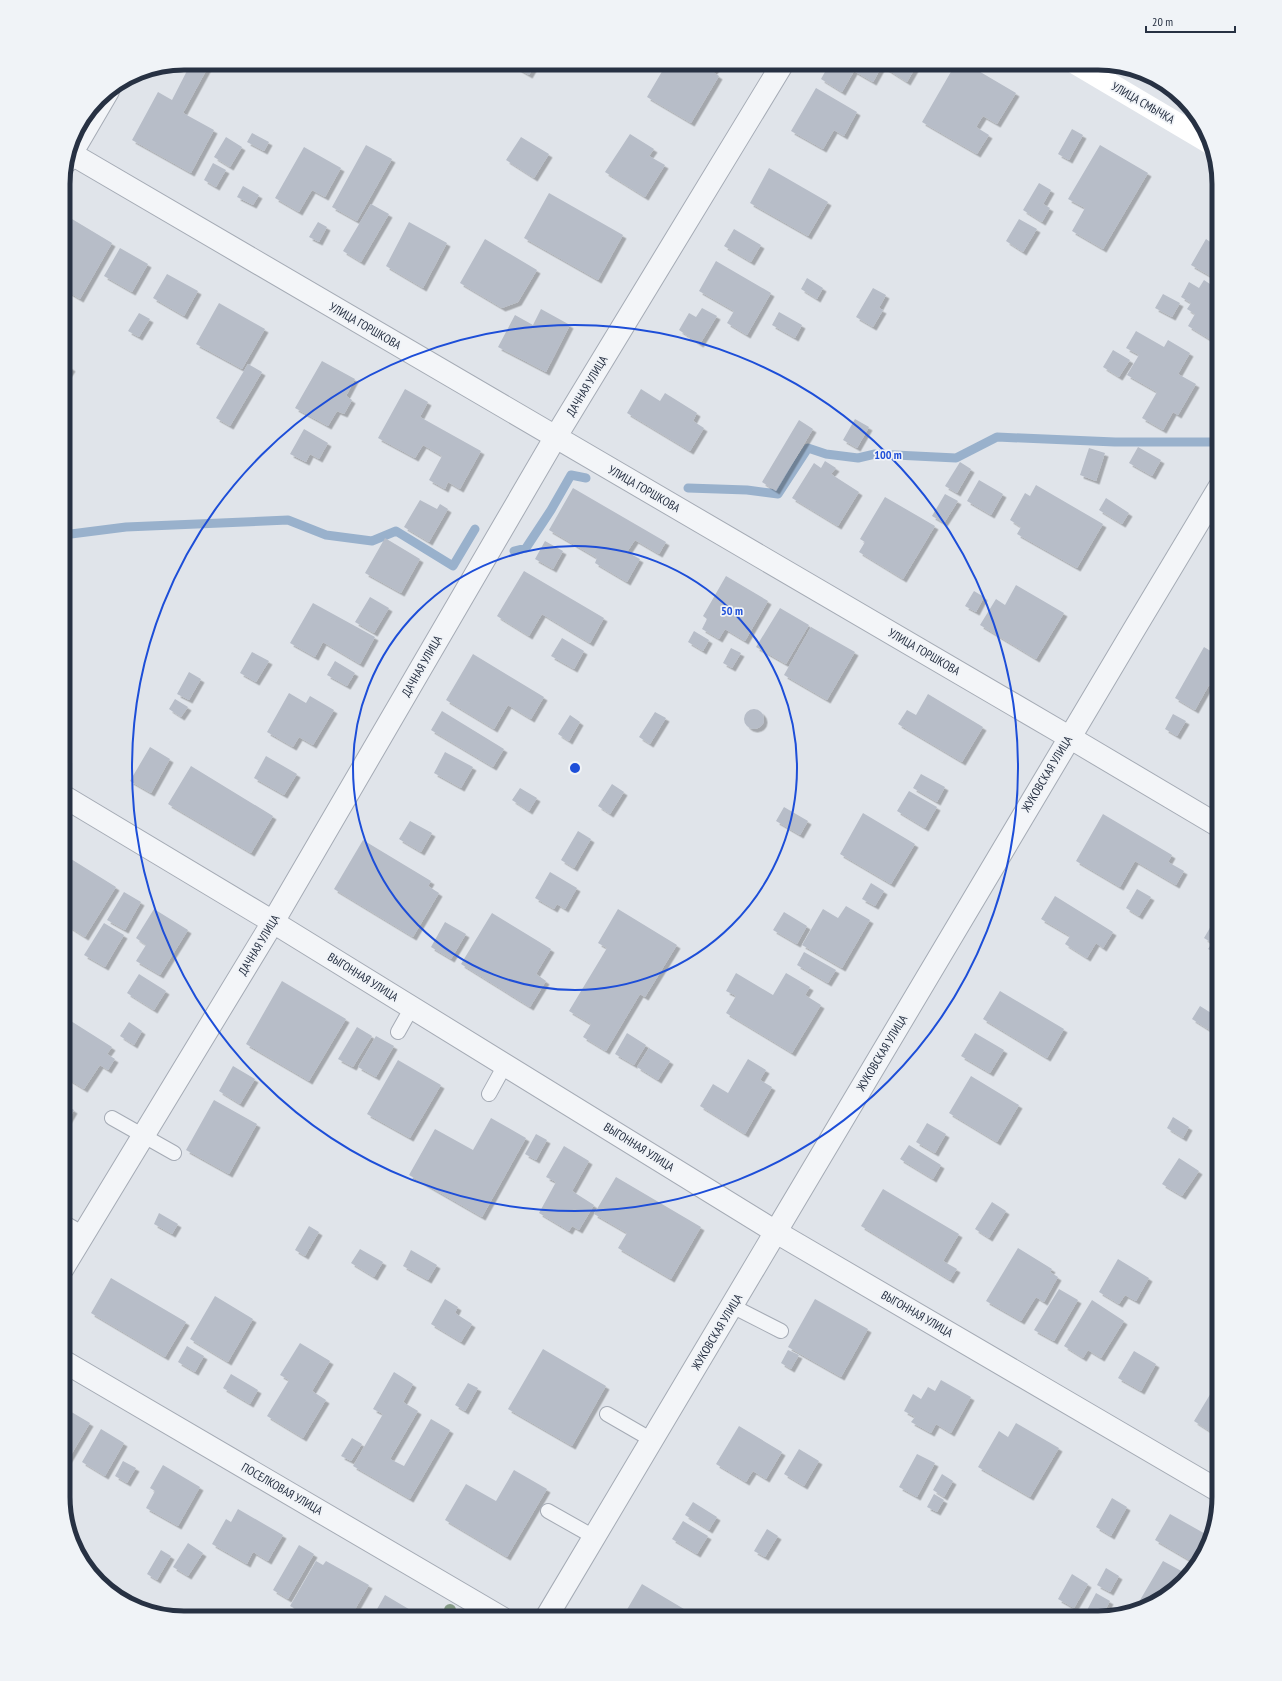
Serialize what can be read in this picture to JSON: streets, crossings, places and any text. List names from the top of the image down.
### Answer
{
  "streets": {
    "street": [
      "УЛИЦА СМЫЧКА",
      "УЛИЦА ГОРШКОВА",
      "ДАЧНАЯ УЛИЦА",
      "ЖУКОВСКАЯ УЛИЦА",
      "ВЫГОННАЯ УЛИЦА",
      "ПОСЕЛКОВАЯ УЛИЦА"
    ]
  },
  "crossings": [
    ["УЛИЦА ГОРШКОВА", "ДАЧНАЯ УЛИЦА"],
    ["УЛИЦА ГОРШКОВА", "ЖУКОВСКАЯ УЛИЦА"],
    ["ДАЧНАЯ УЛИЦА", "ВЫГОННАЯ УЛИЦА"],
    ["ЖУКОВСКАЯ УЛИЦА", "ВЫГОННАЯ УЛИЦА"]
  ],
  "scale_bar": "20 m",
  "rings": ["100 m", "50 m"]
}
